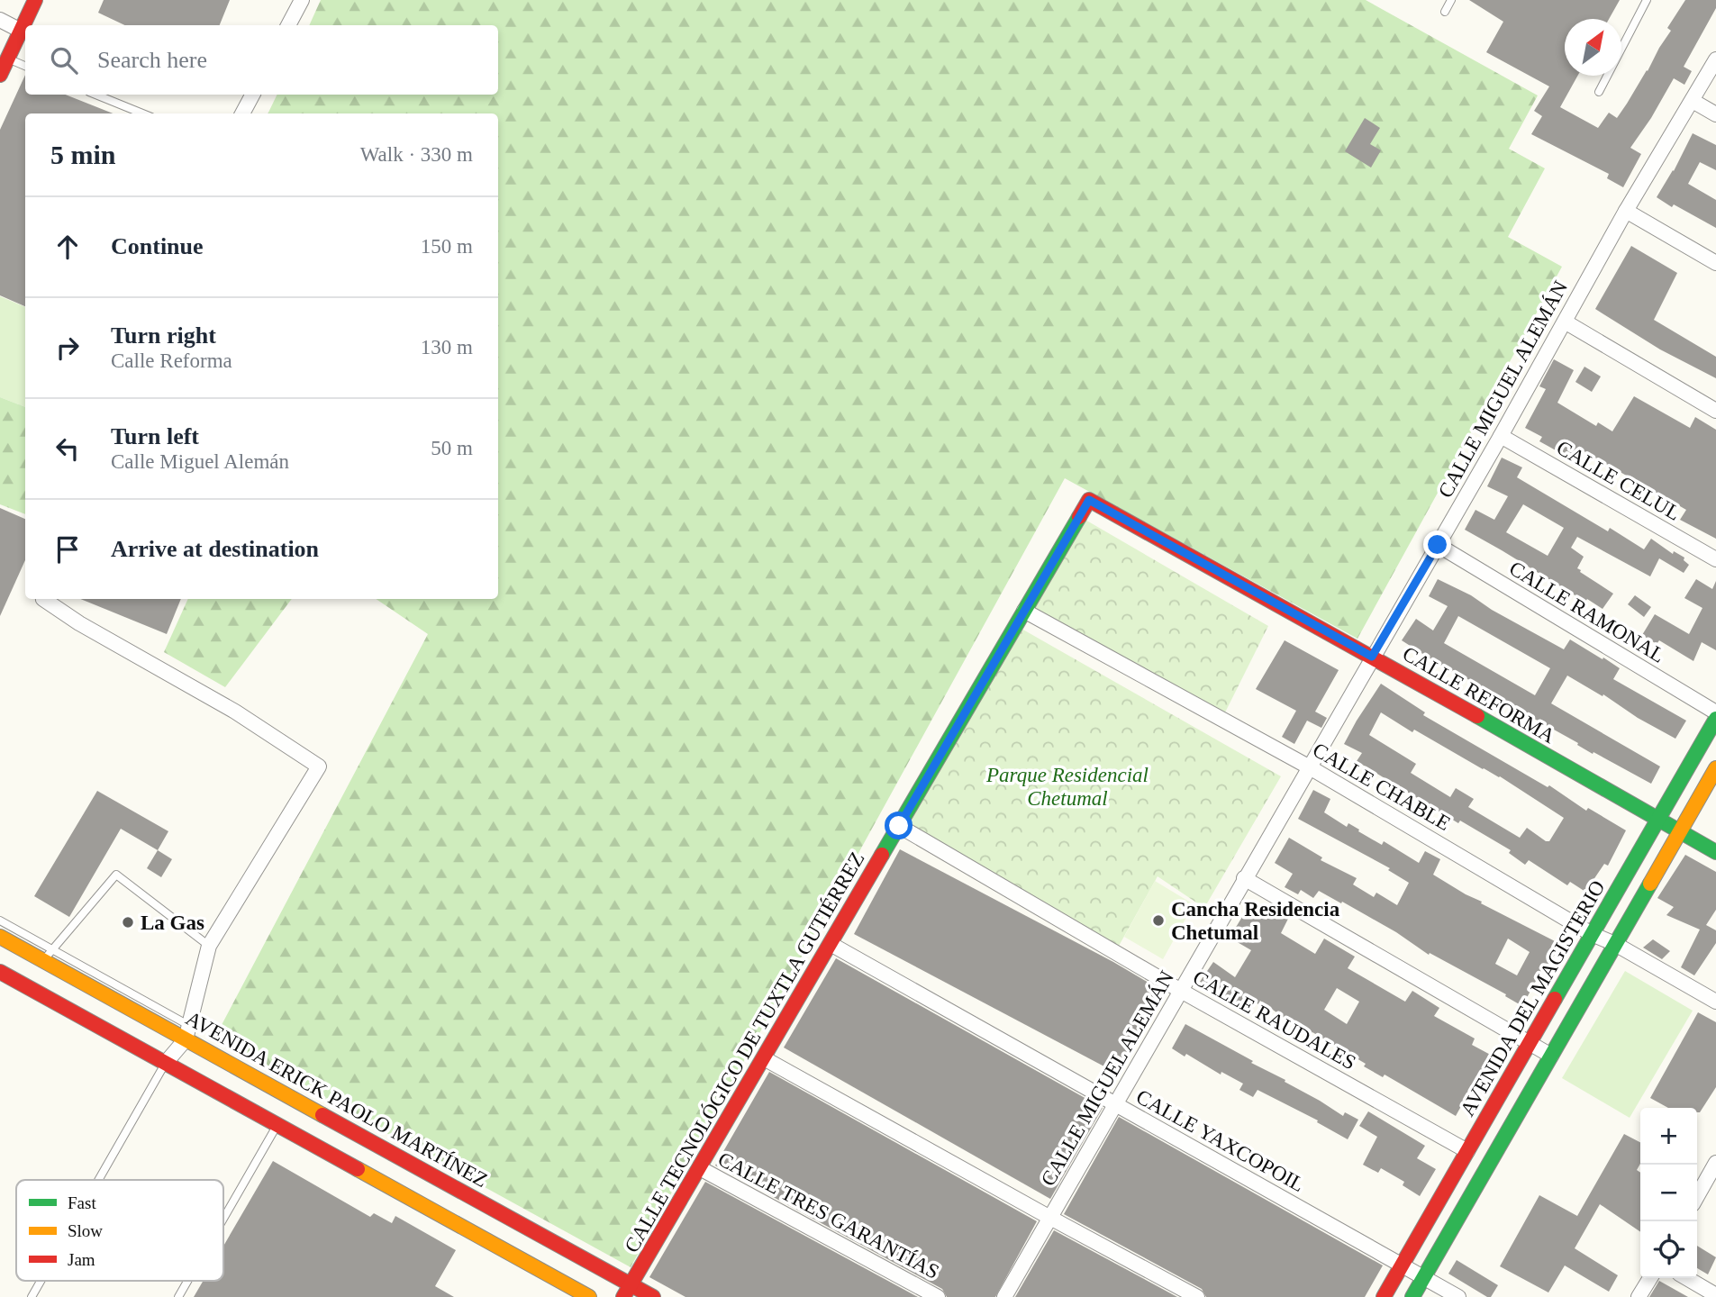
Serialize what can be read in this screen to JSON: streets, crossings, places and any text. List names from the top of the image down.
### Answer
{
  "streets": {
    "street": [
      "CALLE MIGUEL ALEMÁN",
      "CALLE CELUL",
      "CALLE RAMONAL",
      "CALLE REFORMA",
      "CALLE CHABLE",
      "AVENIDA DEL MAGISTERIO",
      "CALLE RAUDALES",
      "CALLE TECNOLÓGICO DE TUXTLA GUTIÉRREZ",
      "AVENIDA ERICK PAOLO MARTÍNEZ",
      "CALLE YAXCOPOIL",
      "CALLE TRES GARANTÍAS"
    ]
  },
  "crossings": [
    ["CALLE MIGUEL ALEMÁN", "CALLE CELUL"],
    ["CALLE MIGUEL ALEMÁN", "CALLE RAMONAL"],
    ["CALLE MIGUEL ALEMÁN", "CALLE REFORMA"],
    ["CALLE MIGUEL ALEMÁN", "CALLE CHABLE"],
    ["CALLE MIGUEL ALEMÁN", "CALLE RAUDALES"],
    ["CALLE MIGUEL ALEMÁN", "CALLE YAXCOPOIL"],
    ["CALLE REFORMA", "AVENIDA DEL MAGISTERIO"],
    ["CALLE REFORMA", "CALLE TECNOLÓGICO DE TUXTLA GUTIÉRREZ"],
    ["CALLE CHABLE", "AVENIDA DEL MAGISTERIO"],
    ["CALLE CHABLE", "CALLE TECNOLÓGICO DE TUXTLA GUTIÉRREZ"],
    ["AVENIDA DEL MAGISTERIO", "CALLE RAUDALES"],
    ["AVENIDA DEL MAGISTERIO", "CALLE YAXCOPOIL"],
    ["CALLE RAUDALES", "CALLE TECNOLÓGICO DE TUXTLA GUTIÉRREZ"],
    ["CALLE TECNOLÓGICO DE TUXTLA GUTIÉRREZ", "AVENIDA ERICK PAOLO MARTÍNEZ"],
    ["CALLE TECNOLÓGICO DE TUXTLA GUTIÉRREZ", "CALLE YAXCOPOIL"],
    ["CALLE TECNOLÓGICO DE TUXTLA GUTIÉRREZ", "CALLE TRES GARANTÍAS"]
  ],
  "parks": ["Parque Residencial Chetumal"],
  "places": ["Cancha Residencia Chetumal", "La Gas"],
  "legend": ["Fast", "Slow", "Jam"],
  "north": "top right",
  "page": {
    "search": "Search here",
    "heading": ["5 min", "Walk · 330 m"],
    "list": [
      ["Continue", "150 m"],
      ["Turn right", "Calle Reforma", "130 m"],
      ["Turn left", "Calle Miguel Alemán", "50 m"],
      "Arrive at destination"
    ],
    "map_buttons": ["+", "−"]
  }
}
